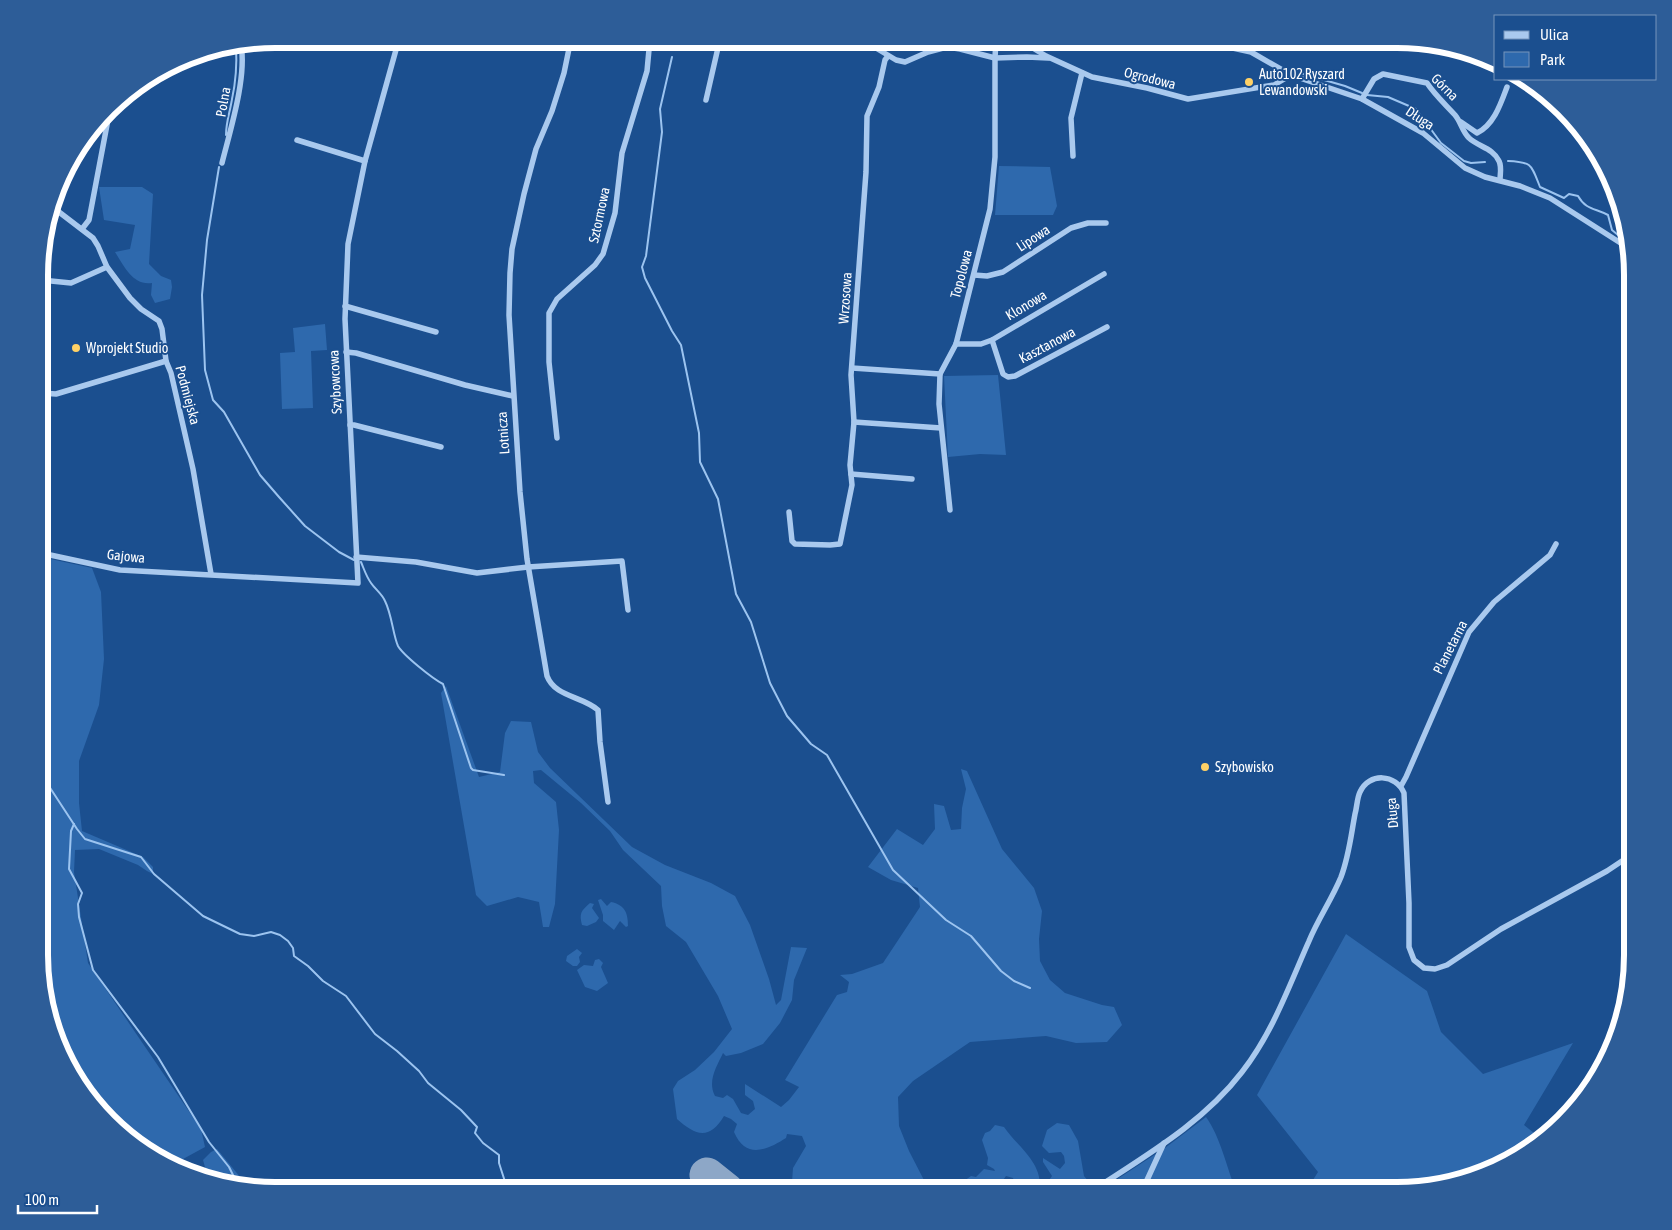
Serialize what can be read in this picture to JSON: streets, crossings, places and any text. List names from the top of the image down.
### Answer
{
  "streets": {
    "street": [
      "Ogrodowa",
      "Górna",
      "Polna",
      "Długa",
      "Sztormowa",
      "Lipowa",
      "Topolowa",
      "Wrzosowa",
      "Klonowa",
      "Kasztanowa",
      "Szybowcowa",
      "Podmiejska",
      "Lotnicza",
      "Gajowa",
      "Planetarna"
    ]
  },
  "crossings": [
    ["Ogrodowa", "Długa"],
    ["Górna", "Długa"],
    ["Długa", "Planetarna"],
    ["Lipowa", "Topolowa"],
    ["Topolowa", "Klonowa"],
    ["Klonowa", "Kasztanowa"],
    ["Szybowcowa", "Podmiejska"],
    ["Szybowcowa", "Gajowa"],
    ["Podmiejska", "Gajowa"]
  ],
  "places": ["Auto102 Ryszard Lewandowski", "Wprojekt Studio", "Szybowisko"],
  "legend": ["Ulica", "Park"],
  "scale_bar": "100 m"
}
